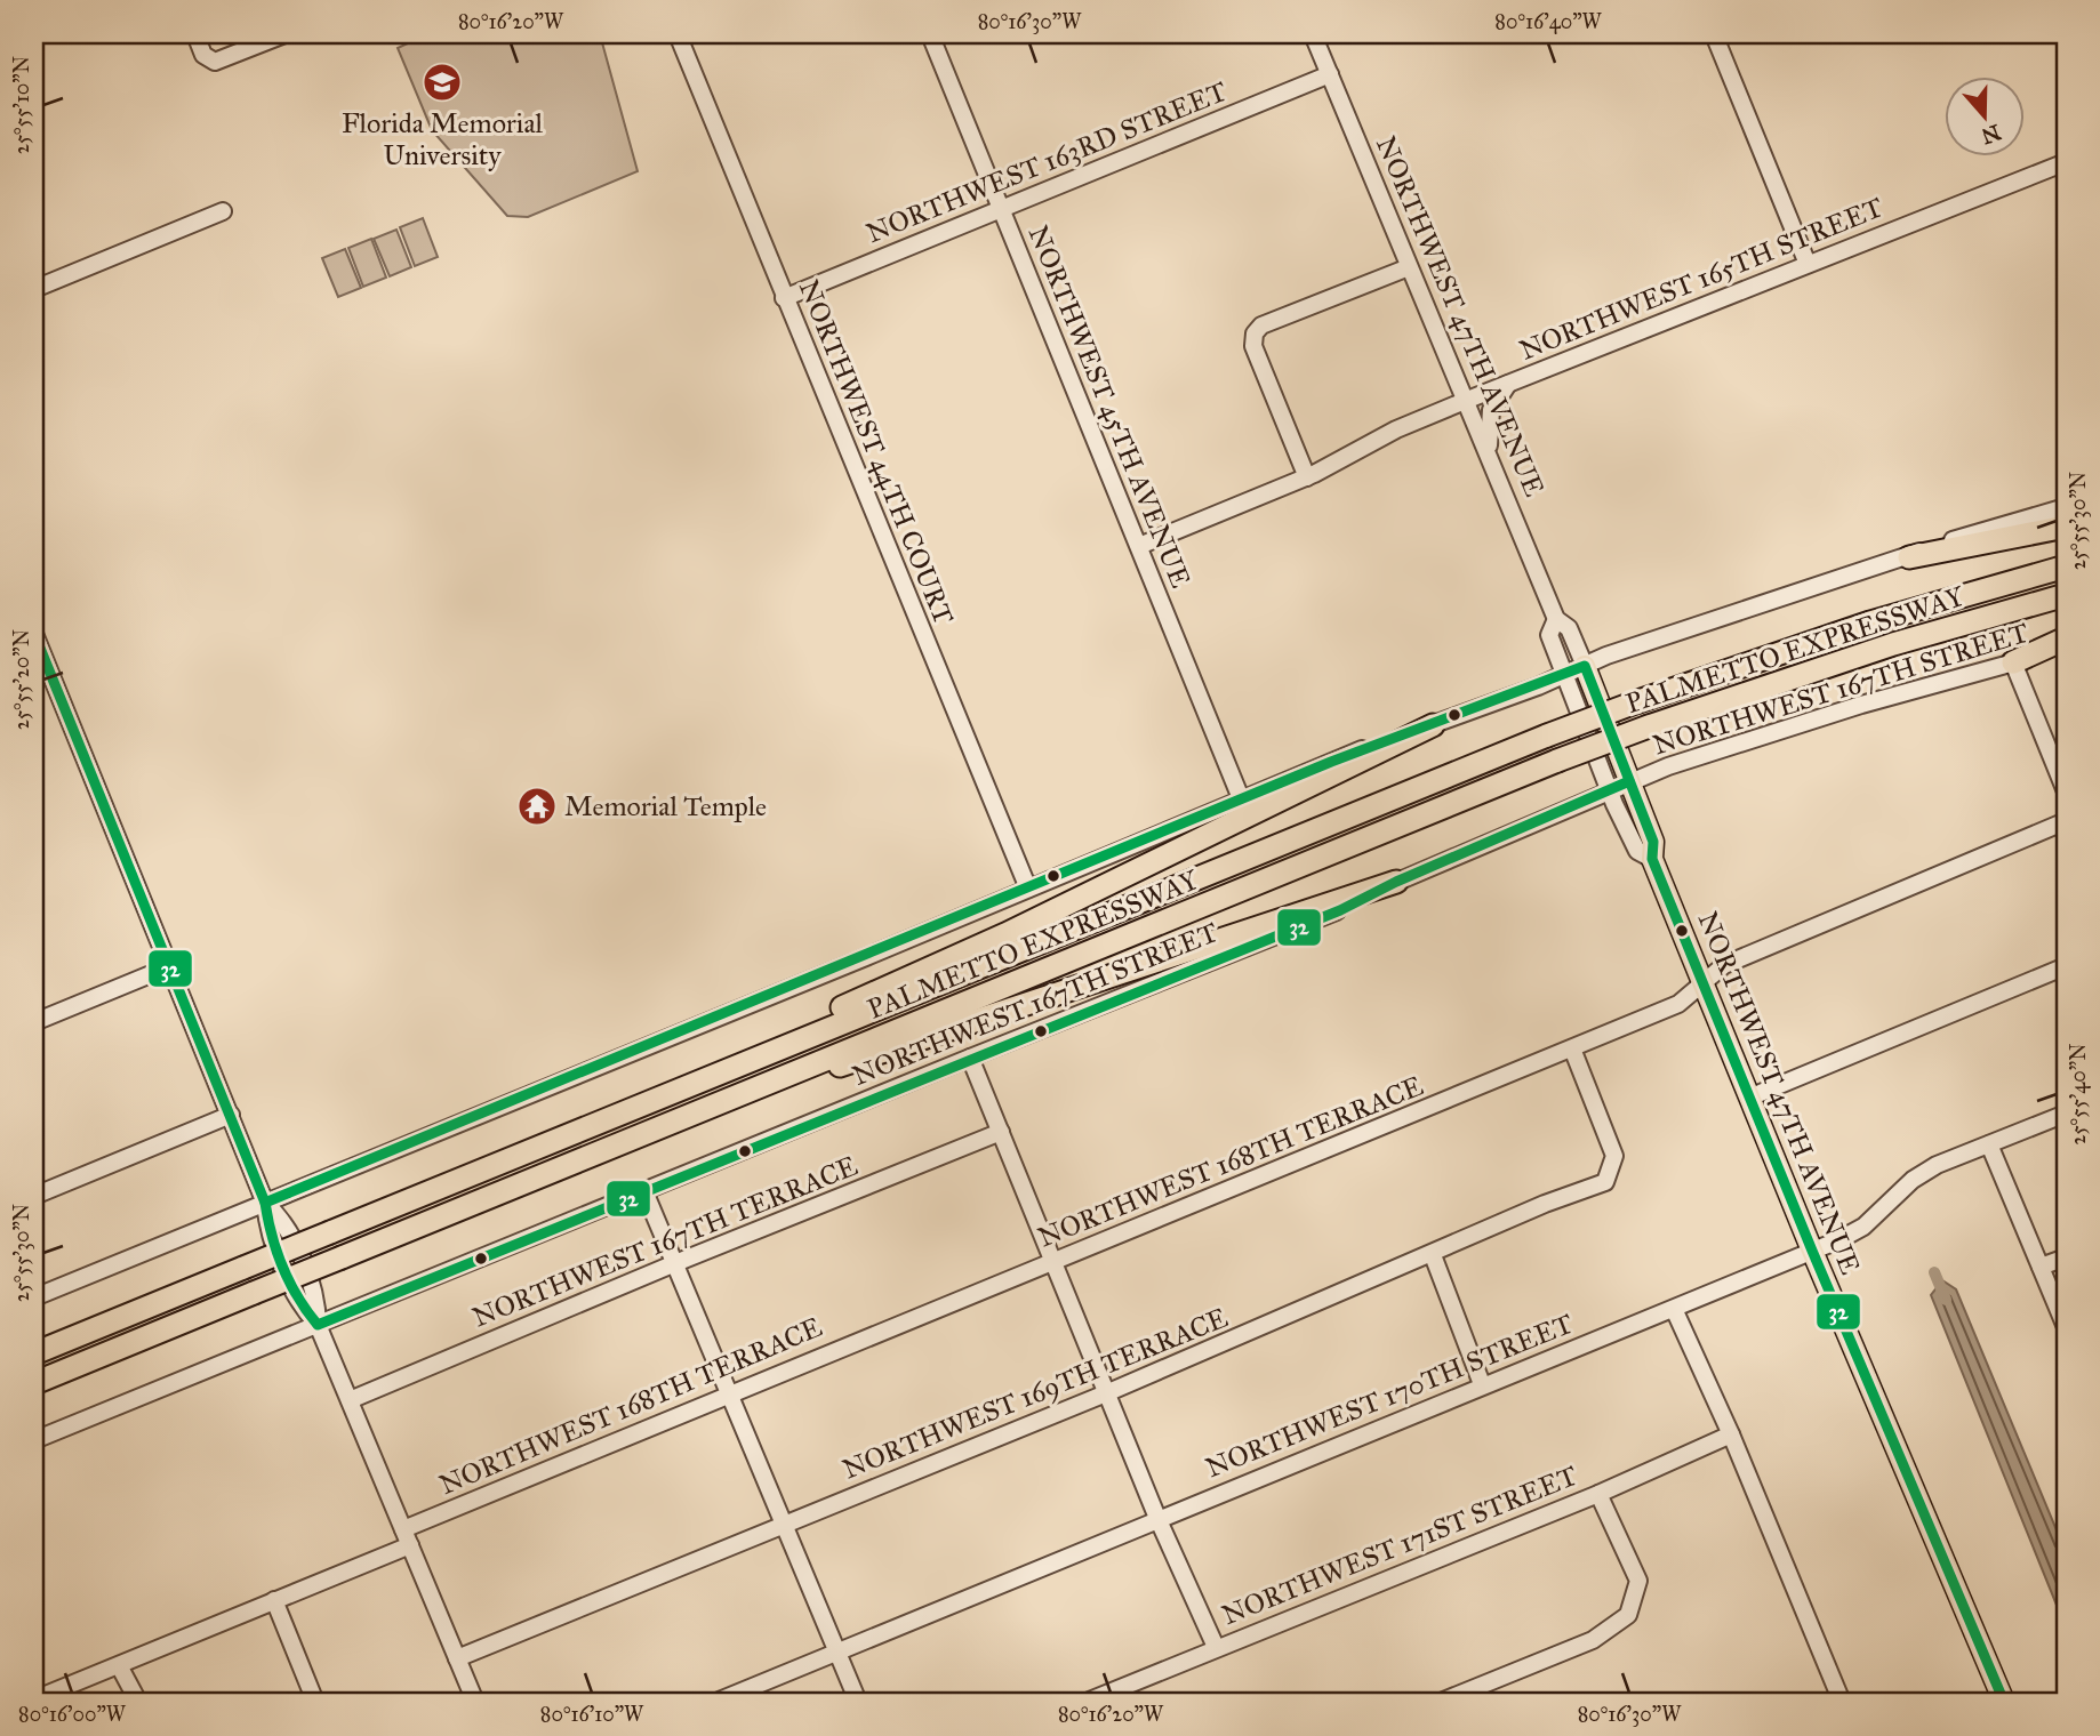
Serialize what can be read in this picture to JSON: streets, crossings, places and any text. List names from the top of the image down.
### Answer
{
  "streets": {
    "highway": ["PALMETTO EXPRESSWAY"],
    "main road": ["NORTHWEST 47TH AVENUE"],
    "street": [
      "NORTHWEST 163RD STREET",
      "NORTHWEST 165TH STREET",
      "NORTHWEST 45TH AVENUE",
      "NORTHWEST 44TH COURT",
      "NORTHWEST 167TH STREET",
      "NORTHWEST 168TH TERRACE",
      "NORTHWEST 167TH TERRACE",
      "NORTHWEST 169TH TERRACE",
      "NORTHWEST 170TH STREET",
      "NORTHWEST 171ST STREET"
    ]
  },
  "crossings": [
    ["NORTHWEST 163RD STREET", "NORTHWEST 47TH AVENUE"],
    ["NORTHWEST 163RD STREET", "NORTHWEST 45TH AVENUE"],
    ["NORTHWEST 163RD STREET", "NORTHWEST 44TH COURT"],
    ["NORTHWEST 165TH STREET", "NORTHWEST 47TH AVENUE"],
    ["NORTHWEST 165TH STREET", "NORTHWEST 45TH AVENUE"],
    ["NORTHWEST 47TH AVENUE", "NORTHWEST 167TH STREET"],
    ["NORTHWEST 47TH AVENUE", "NORTHWEST 168TH TERRACE"],
    ["NORTHWEST 47TH AVENUE", "NORTHWEST 170TH STREET"],
    ["NORTHWEST 168TH TERRACE", "NORTHWEST 169TH TERRACE"]
  ],
  "places": {
    "school or university": ["Florida Memorial University"],
    "temple": ["Memorial Temple"]
  },
  "lines": ["transit line 32"],
  "north": "bottom",
  "coordinates": [
    "80°16'20\"W",
    "80°16'30\"W",
    "80°16'40\"W",
    "25°55'10\"N",
    "25°55'30\"N",
    "25°55'20\"N",
    "25°55'40\"N",
    "80°16'00\"W",
    "80°16'10\"W"
  ]
}
